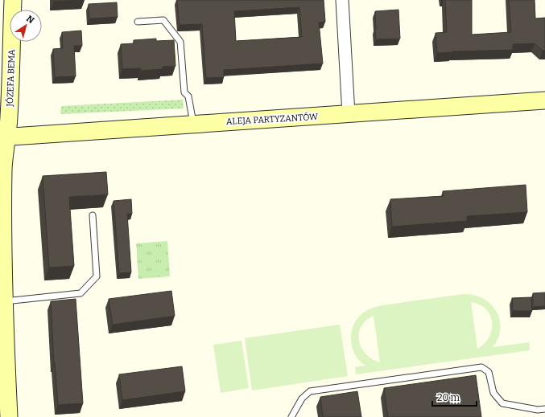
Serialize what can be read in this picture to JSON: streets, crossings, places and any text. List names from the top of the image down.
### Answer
{
  "streets": {
    "main road": ["JÓZEFA BEMA", "ALEJA PARTYZANTÓW"]
  },
  "crossings": [
    ["JÓZEFA BEMA", "ALEJA PARTYZANTÓW"]
  ],
  "scale_bar": "20 m",
  "north": "top right"
}
